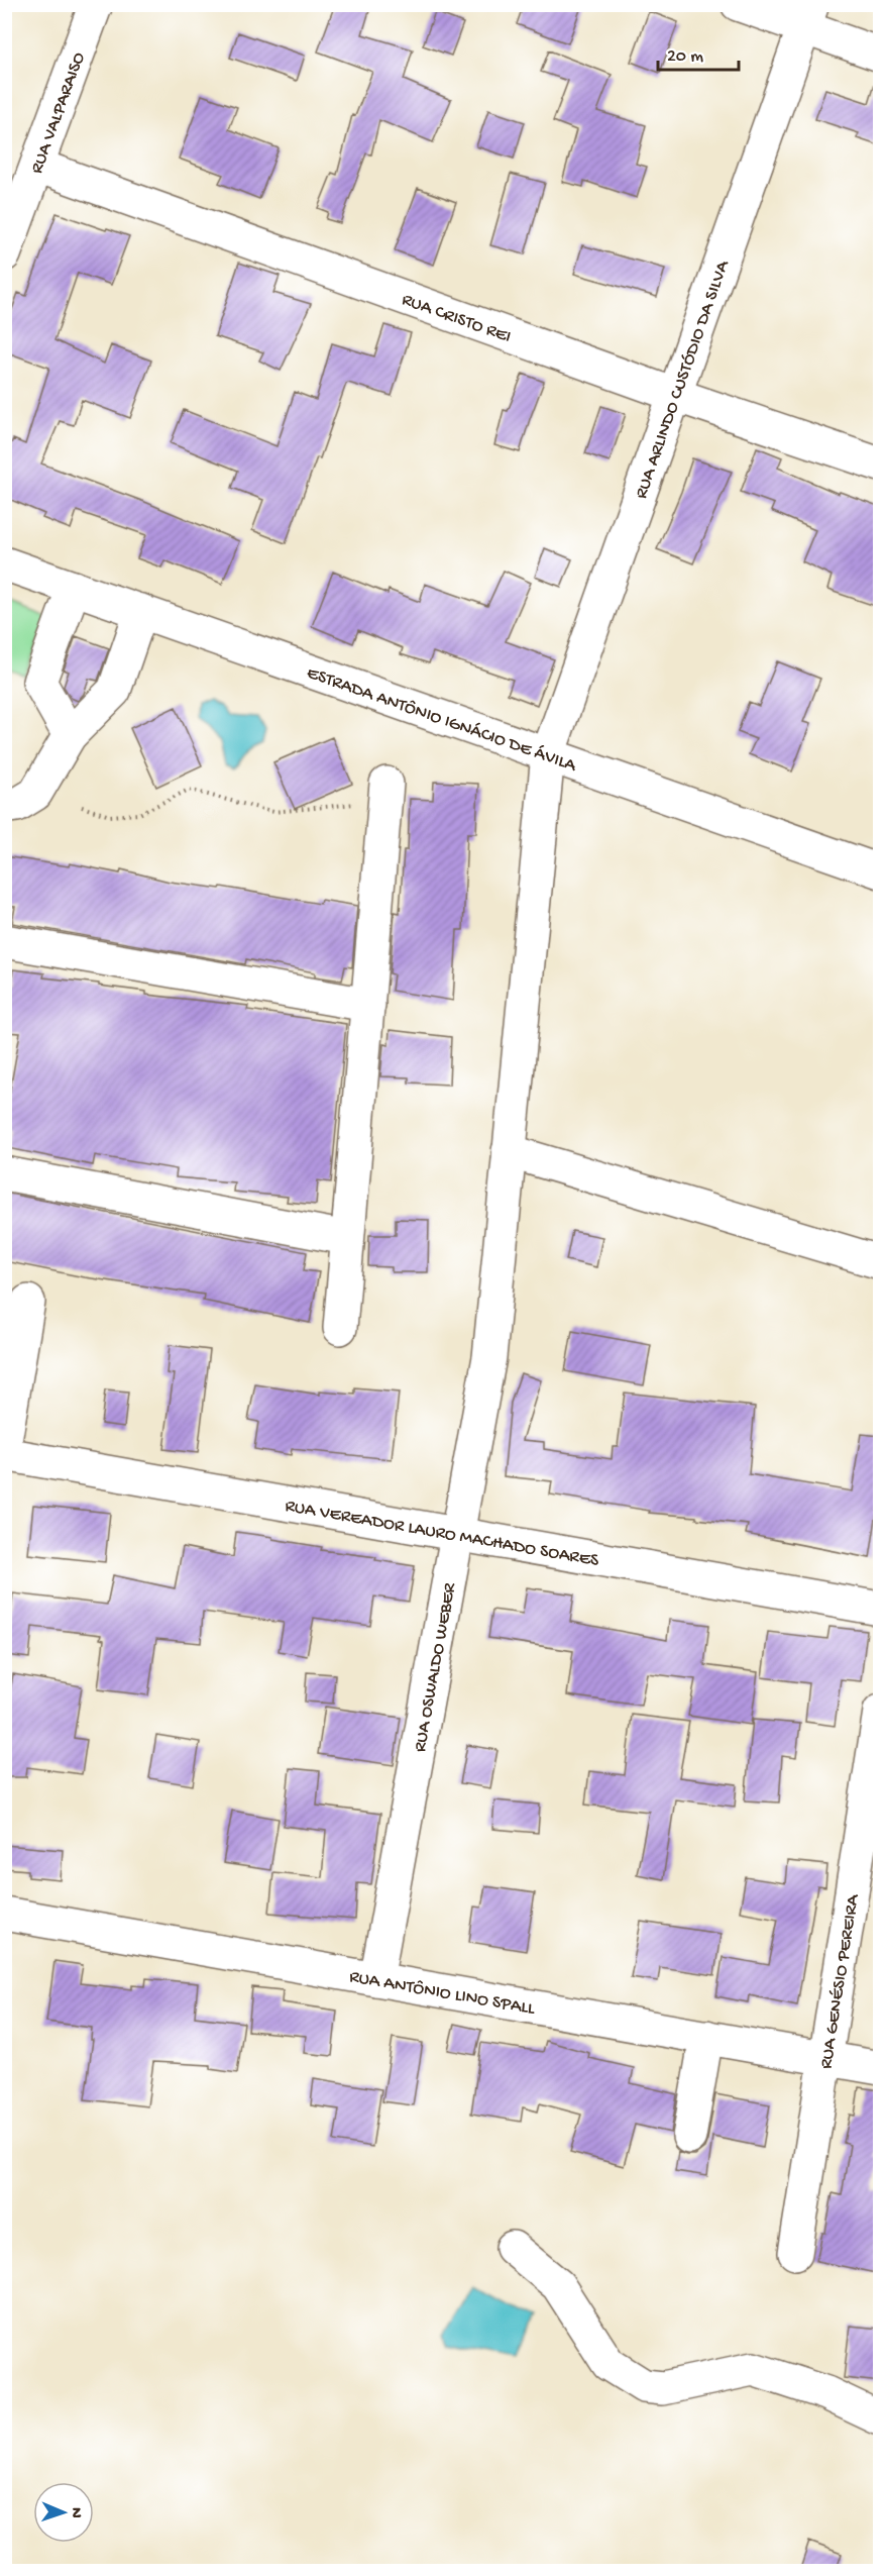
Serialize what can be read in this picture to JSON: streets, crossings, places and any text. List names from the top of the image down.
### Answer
{
  "streets": {
    "street": [
      "RUA VALPARAISO",
      "RUA CRISTO REI",
      "RUA ARLINDO CUSTÓDIO DA SILVA",
      "ESTRADA ANTÔNIO IGNÁCIO DE ÁVILA",
      "RUA VEREADOR LAURO MACHADO SOARES",
      "RUA OSWALDO WEBER",
      "RUA GENÉSIO PEREIRA",
      "RUA ANTÔNIO LINO SPALL"
    ]
  },
  "crossings": [
    ["RUA VALPARAISO", "RUA CRISTO REI"],
    ["RUA CRISTO REI", "RUA ARLINDO CUSTÓDIO DA SILVA"],
    ["RUA ARLINDO CUSTÓDIO DA SILVA", "ESTRADA ANTÔNIO IGNÁCIO DE ÁVILA"],
    ["RUA ARLINDO CUSTÓDIO DA SILVA", "RUA OSWALDO WEBER"],
    ["RUA VEREADOR LAURO MACHADO SOARES", "RUA OSWALDO WEBER"],
    ["RUA OSWALDO WEBER", "RUA ANTÔNIO LINO SPALL"],
    ["RUA GENÉSIO PEREIRA", "RUA ANTÔNIO LINO SPALL"]
  ],
  "scale_bar": "20 m",
  "north": "right"
}
